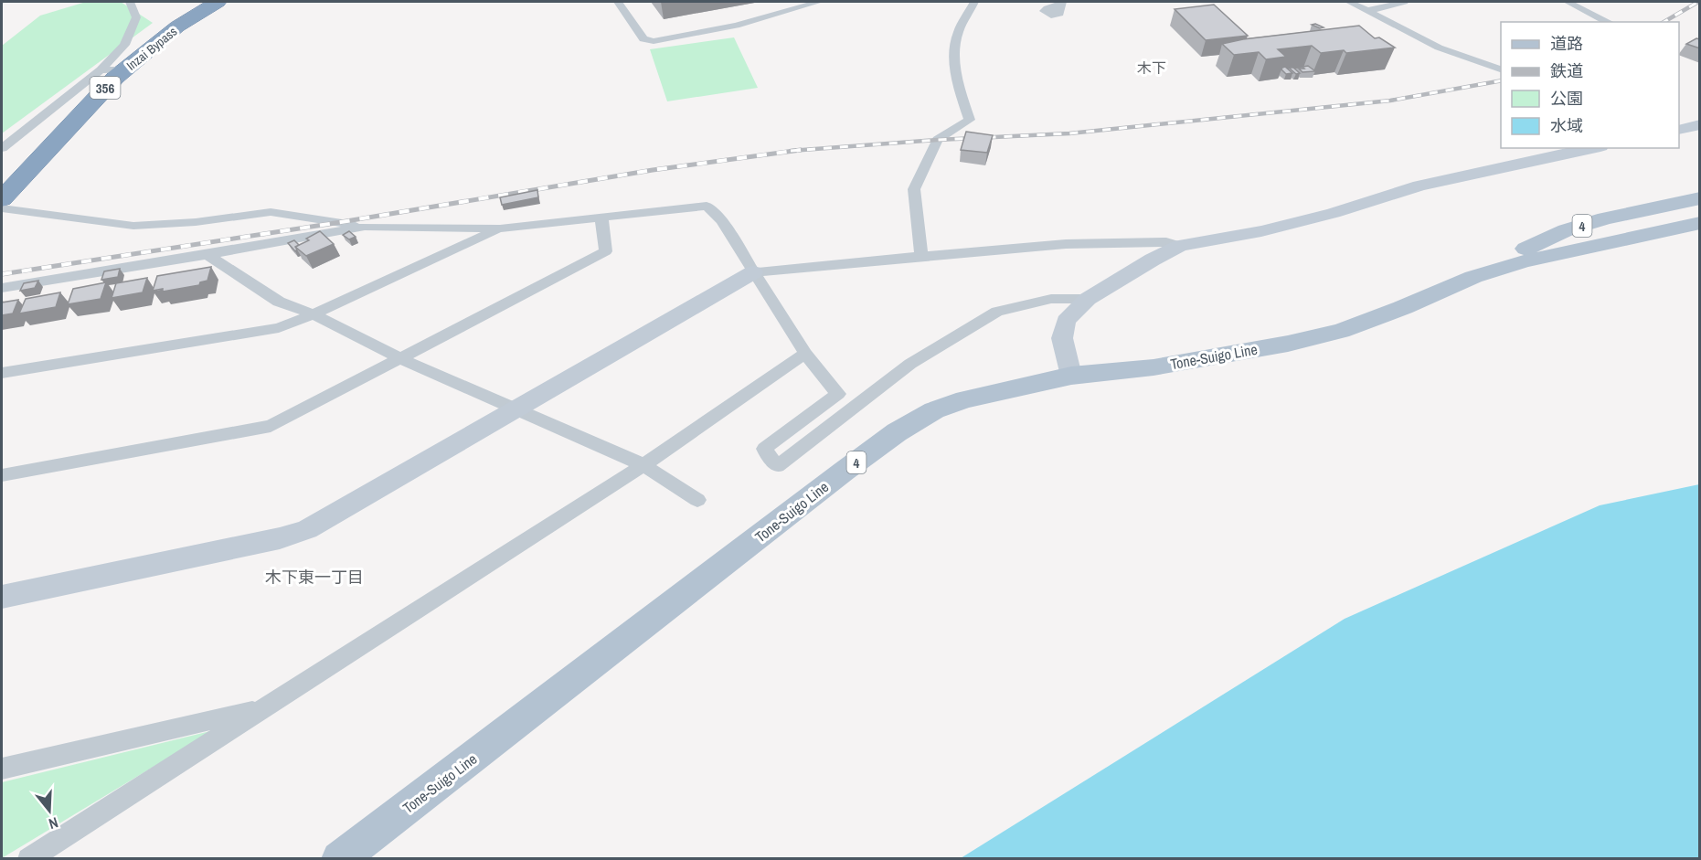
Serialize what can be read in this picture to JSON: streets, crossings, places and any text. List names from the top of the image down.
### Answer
{
  "streets": {
    "highway": ["Inzai Bypass", "356"],
    "main road": ["4", "Tone-Suigo Line"]
  },
  "districts": ["木下", "木下東一丁目"],
  "legend": [
    "道路",
    "鉄道",
    "公園",
    "水域"
  ],
  "north": "bottom"
}
